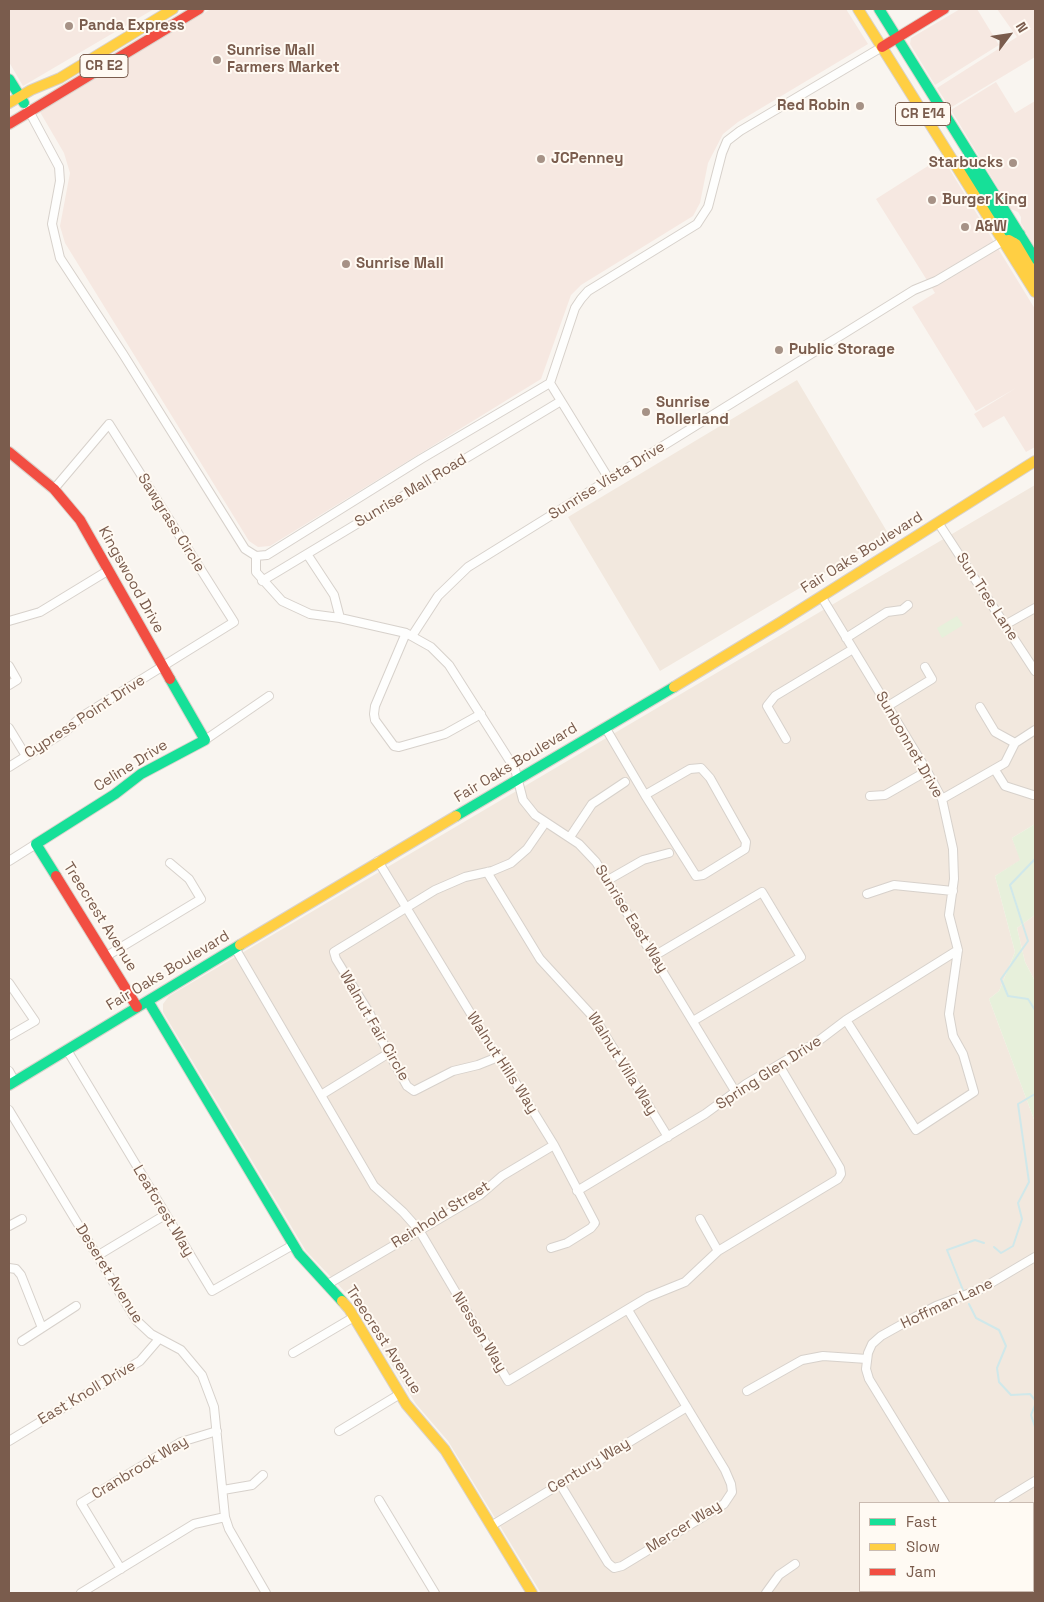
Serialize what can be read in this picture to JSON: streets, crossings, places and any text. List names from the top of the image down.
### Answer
{
  "streets": {
    "main road": [
      "CR E2",
      "CR E14",
      "Fair Oaks Boulevard",
      "Kingswood Drive",
      "Celine Drive",
      "Treecrest Avenue"
    ],
    "street": [
      "Sunrise Vista Drive",
      "Sunrise Mall Road",
      "Sawgrass Circle",
      "Sun Tree Lane",
      "Cypress Point Drive",
      "Sunbonnet Drive",
      "Sunrise East Way",
      "Walnut Fair Circle",
      "Walnut Hills Way",
      "Walnut Villa Way",
      "Spring Glen Drive",
      "Leafcrest Way",
      "Reinhold Street",
      "Deseret Avenue",
      "Hoffman Lane",
      "Niessen Way",
      "East Knoll Drive",
      "Century Way",
      "Cranbrook Way",
      "Mercer Way"
    ]
  },
  "crossings": [
    ["CR E14", "Sunrise Vista Drive"],
    ["Sunrise Vista Drive", "Sunrise East Way"],
    ["Sunrise Mall Road", "Sunrise East Way"],
    ["Sawgrass Circle", "Kingswood Drive"],
    ["Sawgrass Circle", "Cypress Point Drive"],
    ["Fair Oaks Boulevard", "Sun Tree Lane"],
    ["Fair Oaks Boulevard", "Sunbonnet Drive"],
    ["Fair Oaks Boulevard", "Treecrest Avenue"],
    ["Fair Oaks Boulevard", "Sunrise East Way"],
    ["Fair Oaks Boulevard", "Walnut Hills Way"],
    ["Fair Oaks Boulevard", "Leafcrest Way"],
    ["Fair Oaks Boulevard", "Niessen Way"],
    ["Kingswood Drive", "Cypress Point Drive"],
    ["Kingswood Drive", "Celine Drive"],
    ["Sunbonnet Drive", "Spring Glen Drive"],
    ["Celine Drive", "Treecrest Avenue"],
    ["Treecrest Avenue", "Leafcrest Way"],
    ["Treecrest Avenue", "Reinhold Street"],
    ["Treecrest Avenue", "Century Way"],
    ["Sunrise East Way", "Spring Glen Drive"],
    ["Walnut Fair Circle", "Walnut Hills Way"],
    ["Walnut Hills Way", "Spring Glen Drive"],
    ["Walnut Hills Way", "Reinhold Street"],
    ["Walnut Villa Way", "Spring Glen Drive"],
    ["Spring Glen Drive", "Niessen Way"],
    ["Reinhold Street", "Niessen Way"],
    ["Deseret Avenue", "East Knoll Drive"],
    ["Deseret Avenue", "Cranbrook Way"],
    ["Niessen Way", "Mercer Way"],
    ["Century Way", "Mercer Way"]
  ],
  "places": [
    "Panda Express",
    "Sunrise Mall Farmers Market",
    "Red Robin",
    "JCPenney",
    "Starbucks",
    "Burger King",
    "A&W",
    "Sunrise Mall",
    "Public Storage",
    "Sunrise Rollerland"
  ],
  "legend": ["Fast", "Slow", "Jam"],
  "north": "top right"
}
